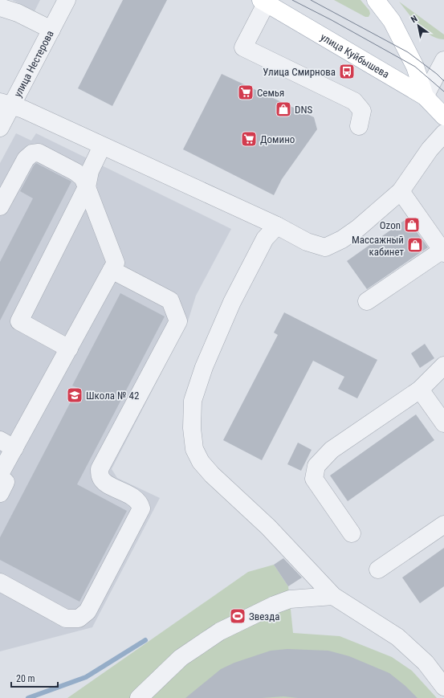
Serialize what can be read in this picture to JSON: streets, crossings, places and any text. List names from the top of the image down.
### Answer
{
  "streets": {
    "main road": ["улица Куйбышева"],
    "street": ["улица Нестерова"]
  },
  "places": {
    "bus stop": ["Улица Смирнова"],
    "supermarket": ["Семья", "Домино"],
    "shop": ["DNS", "Ozon", "Массажный кабинет"],
    "school or university": ["Школа № 42"],
    "sports": ["Звезда"]
  },
  "scale_bar": "20 m",
  "north": "top left"
}
